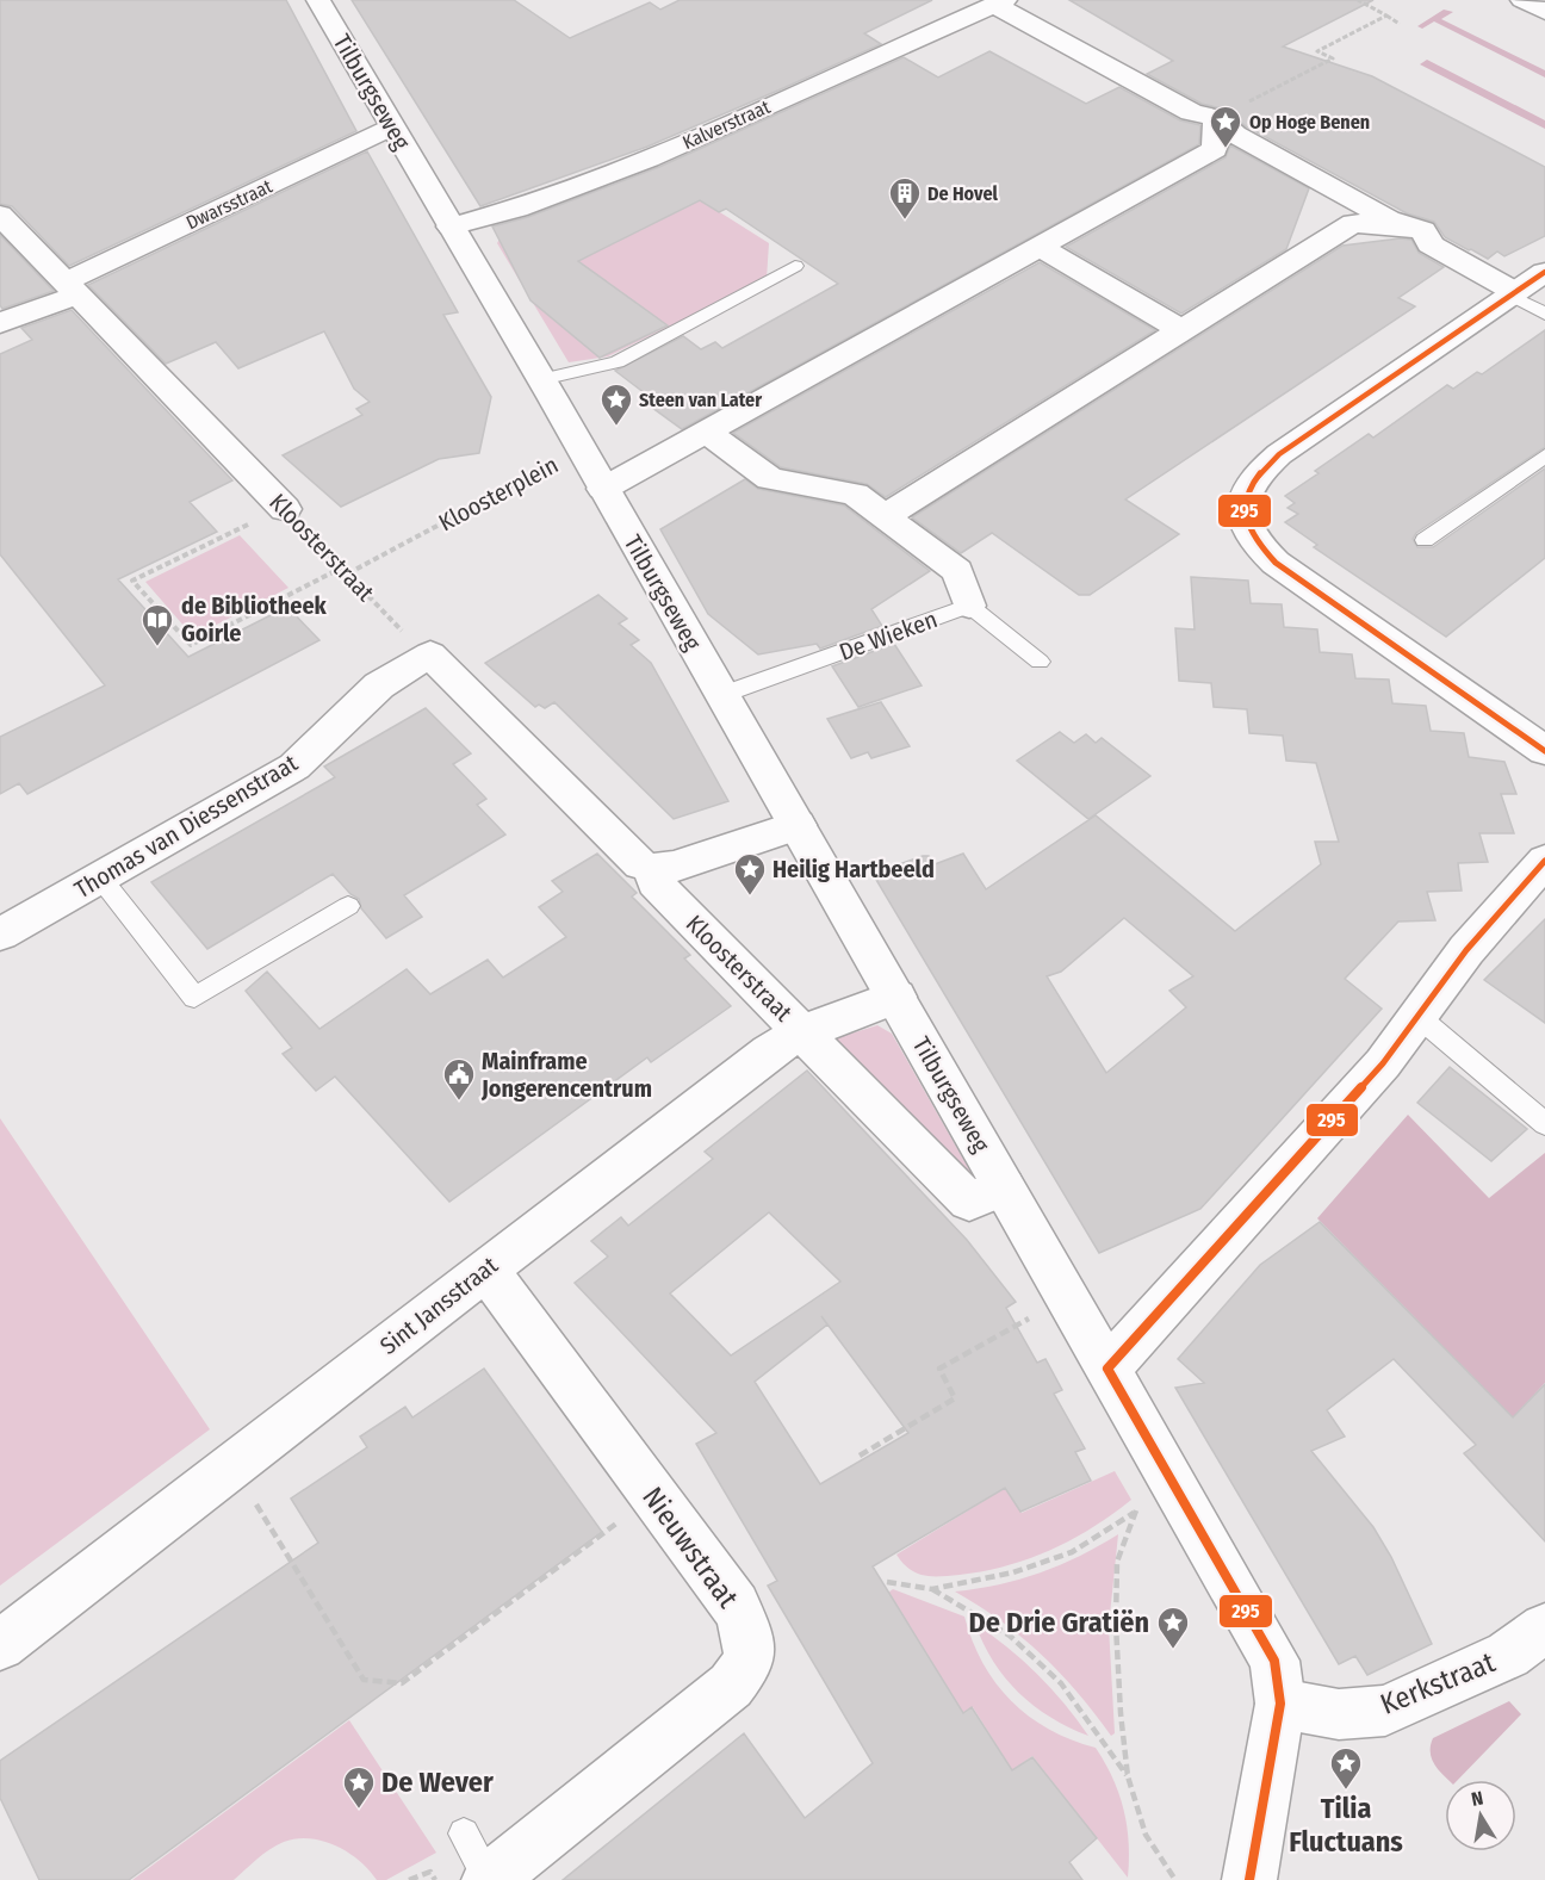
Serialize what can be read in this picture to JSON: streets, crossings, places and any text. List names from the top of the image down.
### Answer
{
  "streets": {
    "street": [
      "Tilburgseweg",
      "Kalverstraat",
      "Dwarsstraat",
      "Kloosterstraat",
      "Thomas van Diessenstraat",
      "Sint Jansstraat",
      "Nieuwstraat",
      "Kerkstraat"
    ],
    "lane": ["De Wieken"],
    "path": ["Kloosterplein"]
  },
  "crossings": [
    ["Tilburgseweg", "Kalverstraat"],
    ["Tilburgseweg", "Dwarsstraat"],
    ["Tilburgseweg", "Kloosterplein"],
    ["Tilburgseweg", "Kloosterstraat"],
    ["Tilburgseweg", "De Wieken"],
    ["Tilburgseweg", "Sint Jansstraat"],
    ["Tilburgseweg", "Kerkstraat"],
    ["Dwarsstraat", "Kloosterstraat"],
    ["Kloosterplein", "Kloosterstraat"],
    ["Kloosterstraat", "Thomas van Diessenstraat"],
    ["Kloosterstraat", "Sint Jansstraat"],
    ["Sint Jansstraat", "Nieuwstraat"]
  ],
  "places": {
    "place": [
      "Op Hoge Benen",
      "Steen van Later",
      "Heilig Hartbeeld",
      "De Drie Gratiën",
      "Tilia Fluctuans",
      "De Wever"
    ],
    "building": ["De Hovel"],
    "library": ["de Bibliotheek Goirle"],
    "public building": ["Mainframe Jongerencentrum"]
  },
  "lines": ["transit line 295"],
  "north": "top"
}
